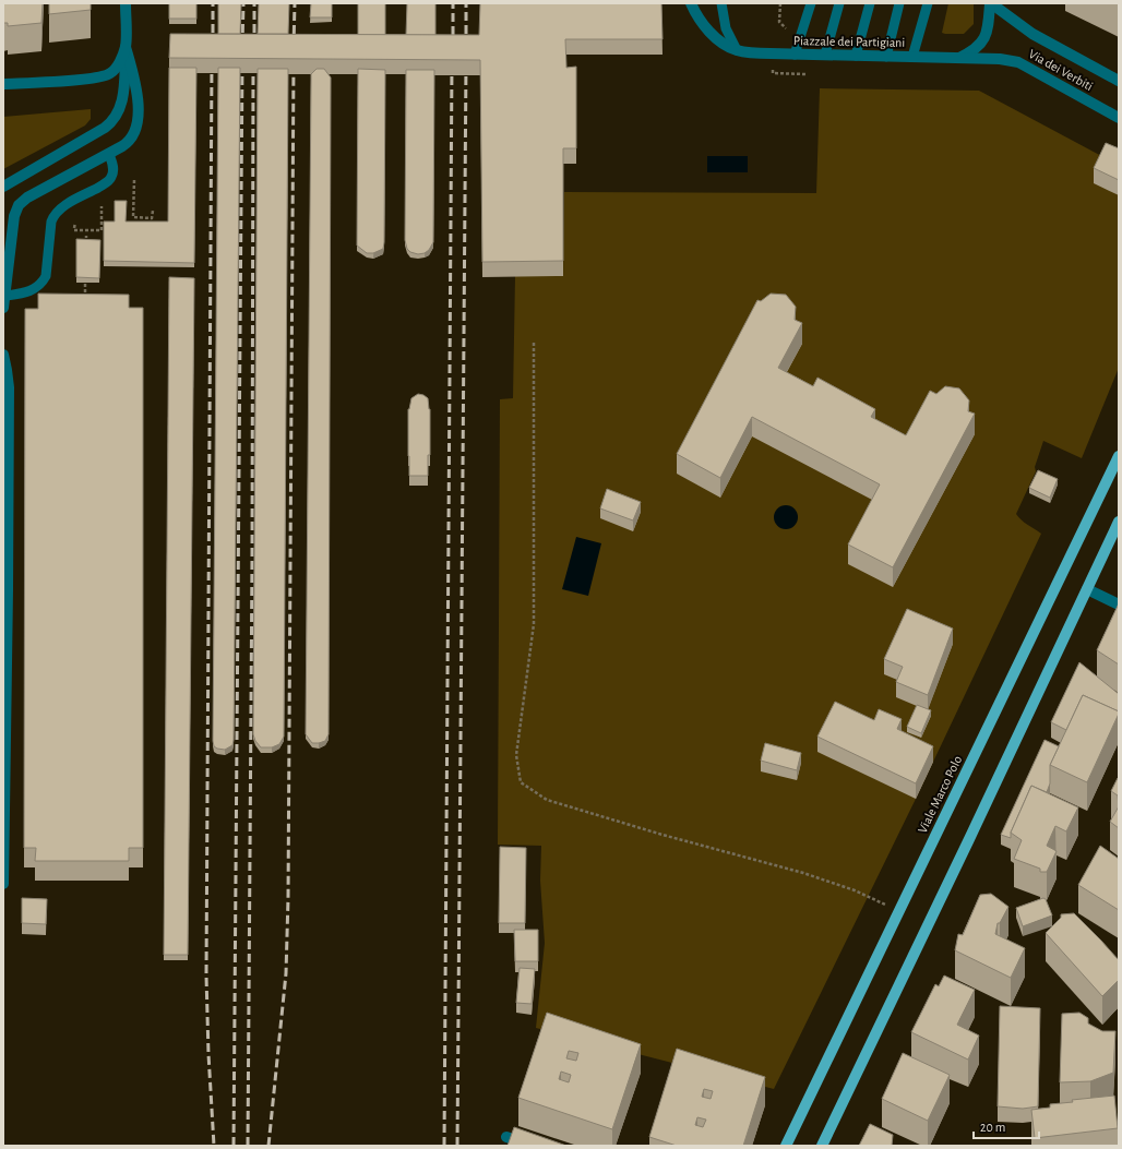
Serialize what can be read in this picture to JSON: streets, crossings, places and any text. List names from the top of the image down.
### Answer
{
  "streets": {
    "main road": ["Viale Marco Polo"],
    "street": ["Piazzale dei Partigiani", "Via dei Verbiti"]
  },
  "crossings": [
    ["Piazzale dei Partigiani", "Via dei Verbiti"]
  ],
  "scale_bar": "20 m"
}
